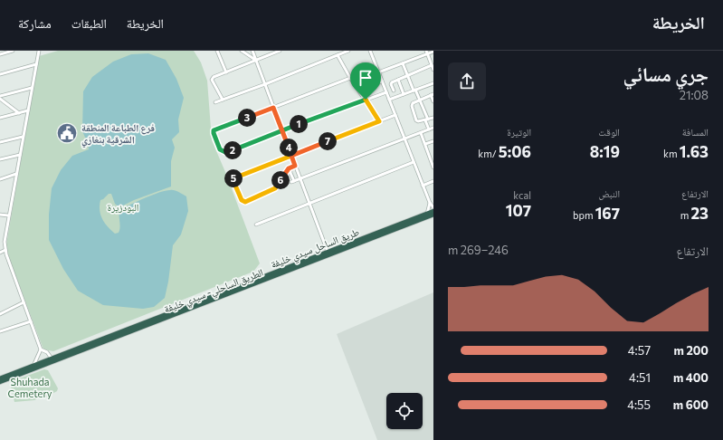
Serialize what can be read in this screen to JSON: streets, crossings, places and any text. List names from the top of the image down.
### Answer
{
  "streets": {
    "highway": ["طريق الساحل سيدي خليفة", "الطريق الساحلي- سيدي خليفة"]
  },
  "crossings": [
    ["طريق الساحل سيدي خليفة", "الطريق الساحلي- سيدي خليفة"]
  ],
  "parks": ["البودزيرة", "Shuhada Cemetery"],
  "places": {
    "public building": ["فرع الطباعة المنطقة الشرقية بنغازي"]
  },
  "page": {
    "header": "الخريطة",
    "nav": ["الخريطة", "الطبقات", "مشاركة"],
    "heading": ["جري مسائي", "21:08"],
    "pins": [
      "3",
      "1",
      "7",
      "4",
      "2",
      "5",
      "6"
    ],
    "stats": [
      ["المسافة", "1.63 km"],
      ["الوقت", "8:19"],
      ["الوتيرة", "5:06 /km"],
      ["الارتفاع", "23 m"],
      ["النبض", "167 bpm"],
      ["kcal", "107"]
    ],
    "chart": ["الارتفاع", "246–269 m"],
    "list": [
      {
        "name": "200 m",
        "note": "4:57"
      },
      {
        "name": "400 m",
        "note": "4:51"
      },
      {
        "name": "600 m",
        "note": "4:55"
      }
    ]
  }
}
